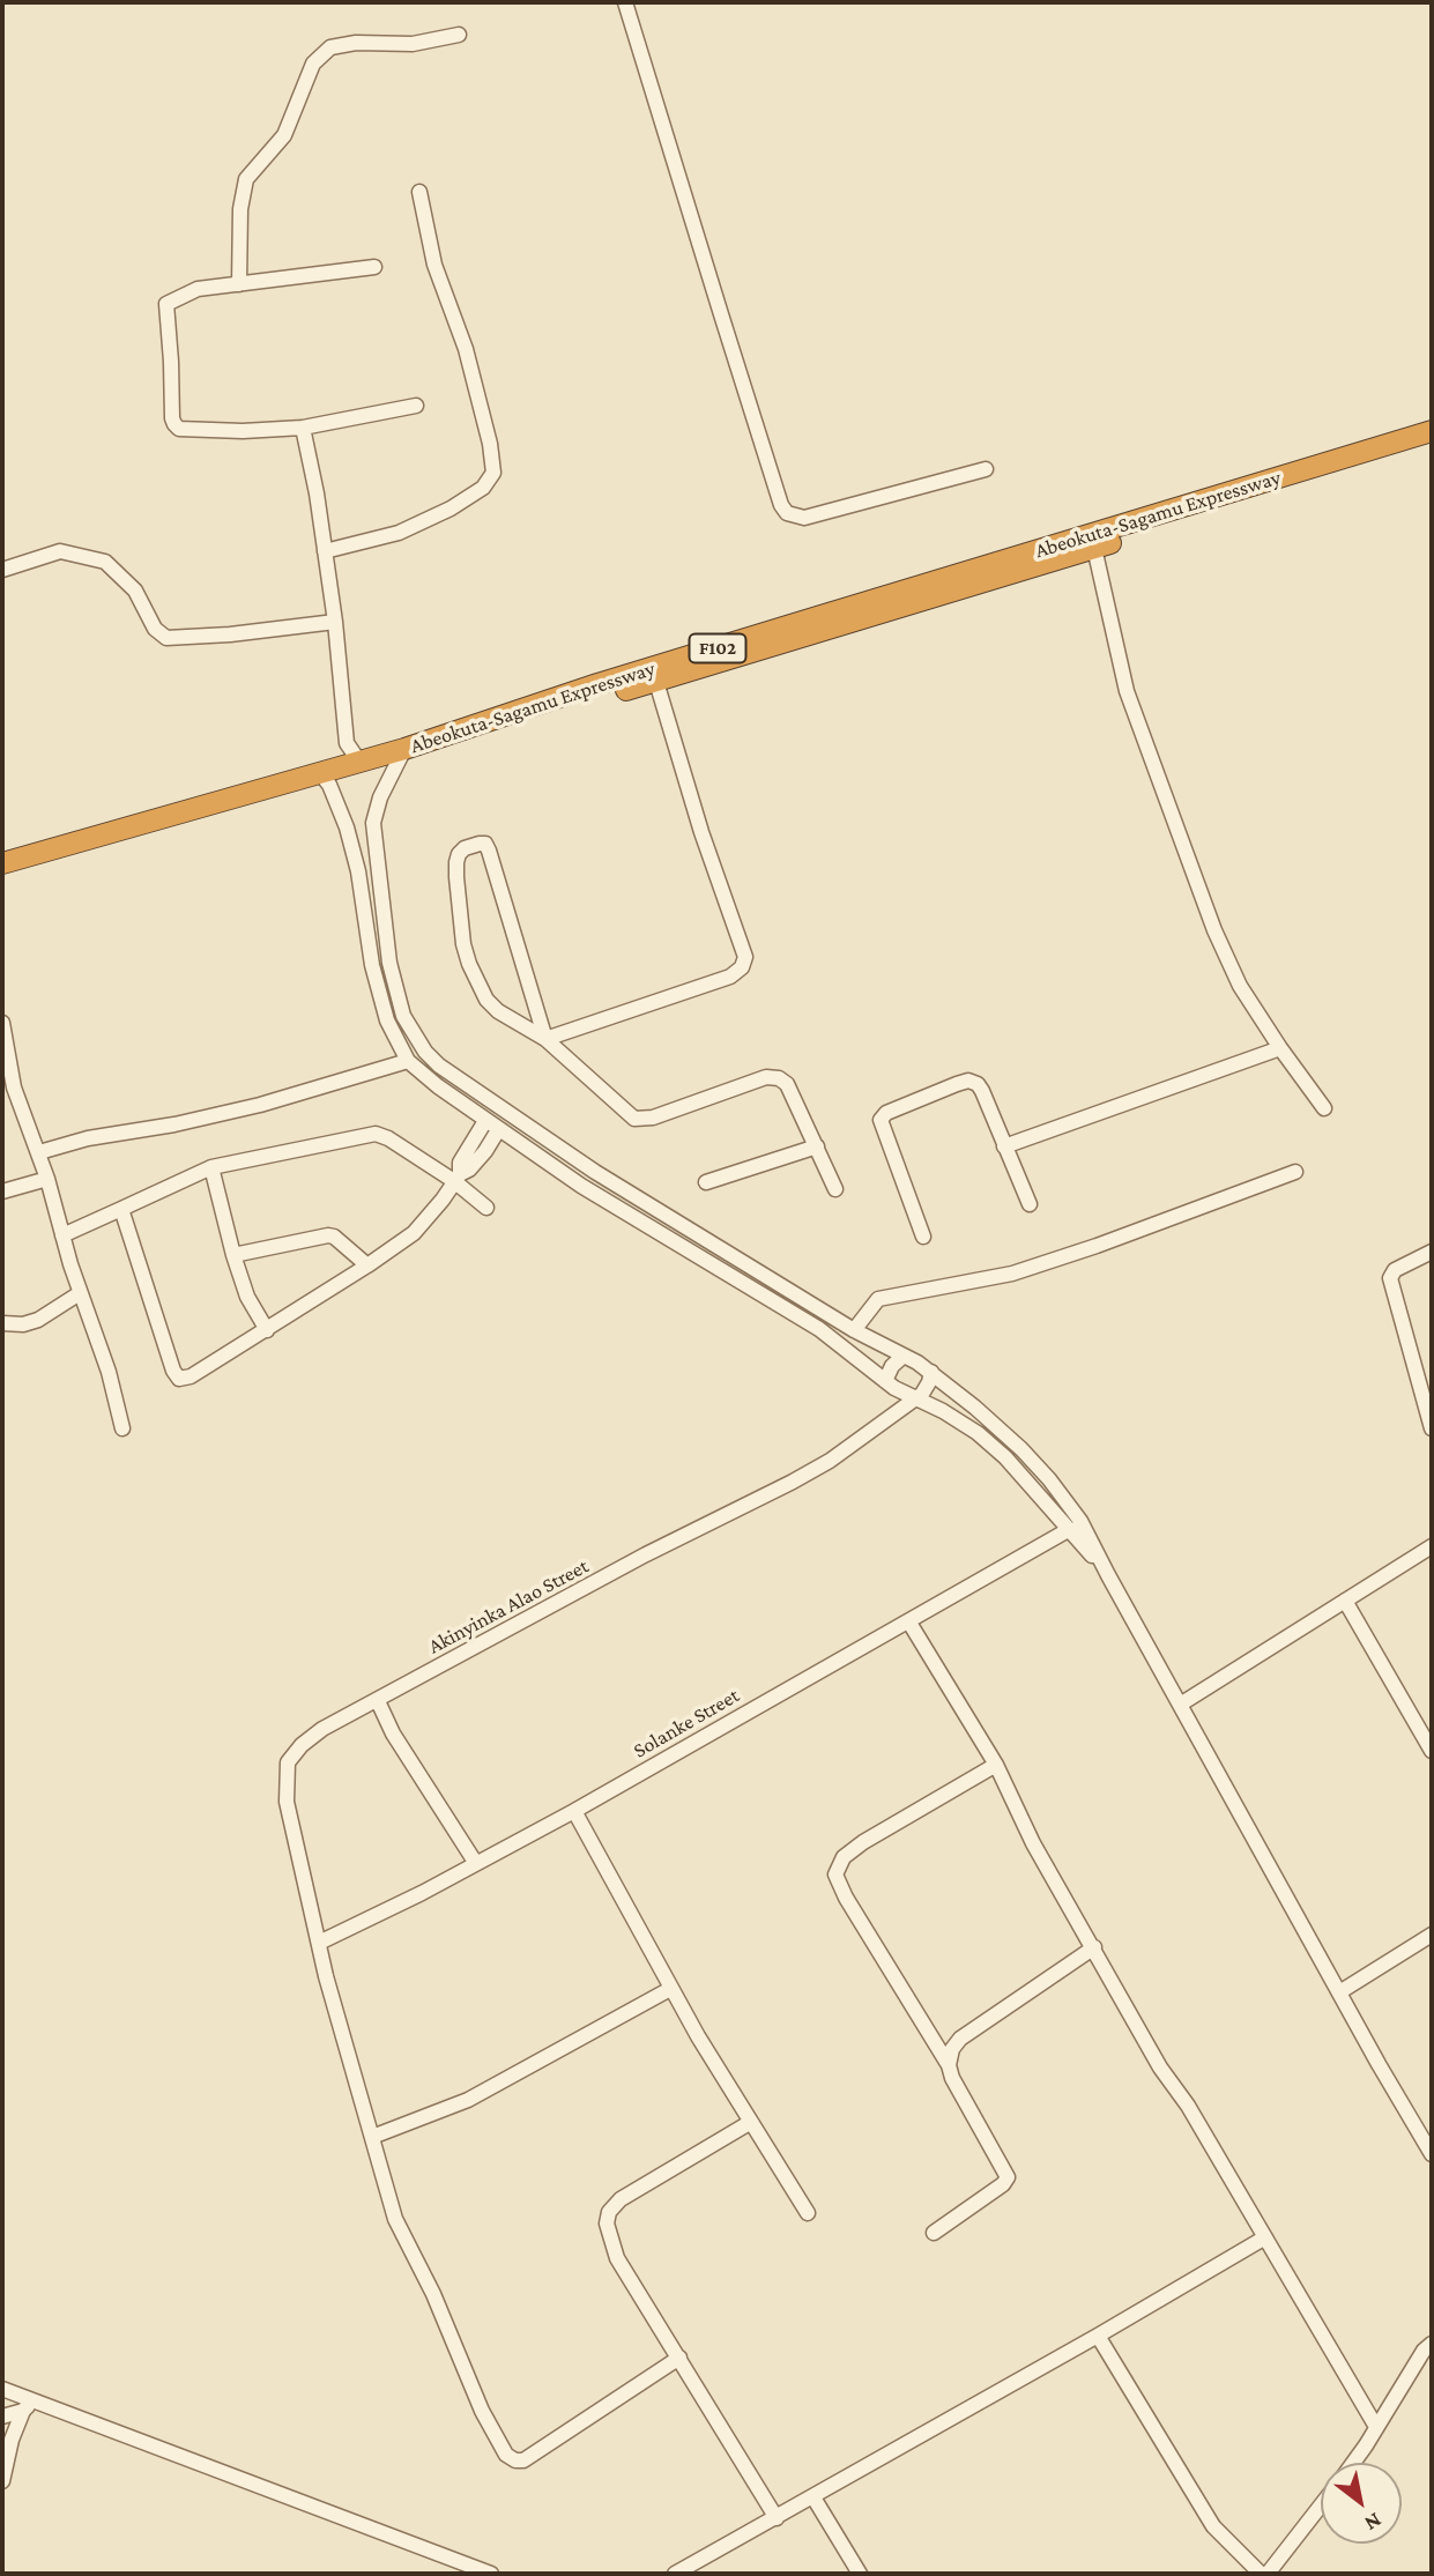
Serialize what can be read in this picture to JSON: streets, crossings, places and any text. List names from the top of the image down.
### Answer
{
  "streets": {
    "highway": ["Abeokuta-Sagamu Expressway", "F102"],
    "street": ["Akinyinka Alao Street", "Solanke Street"]
  },
  "crossings": [
    ["Akinyinka Alao Street", "Solanke Street"]
  ],
  "north": "bottom right"
}
